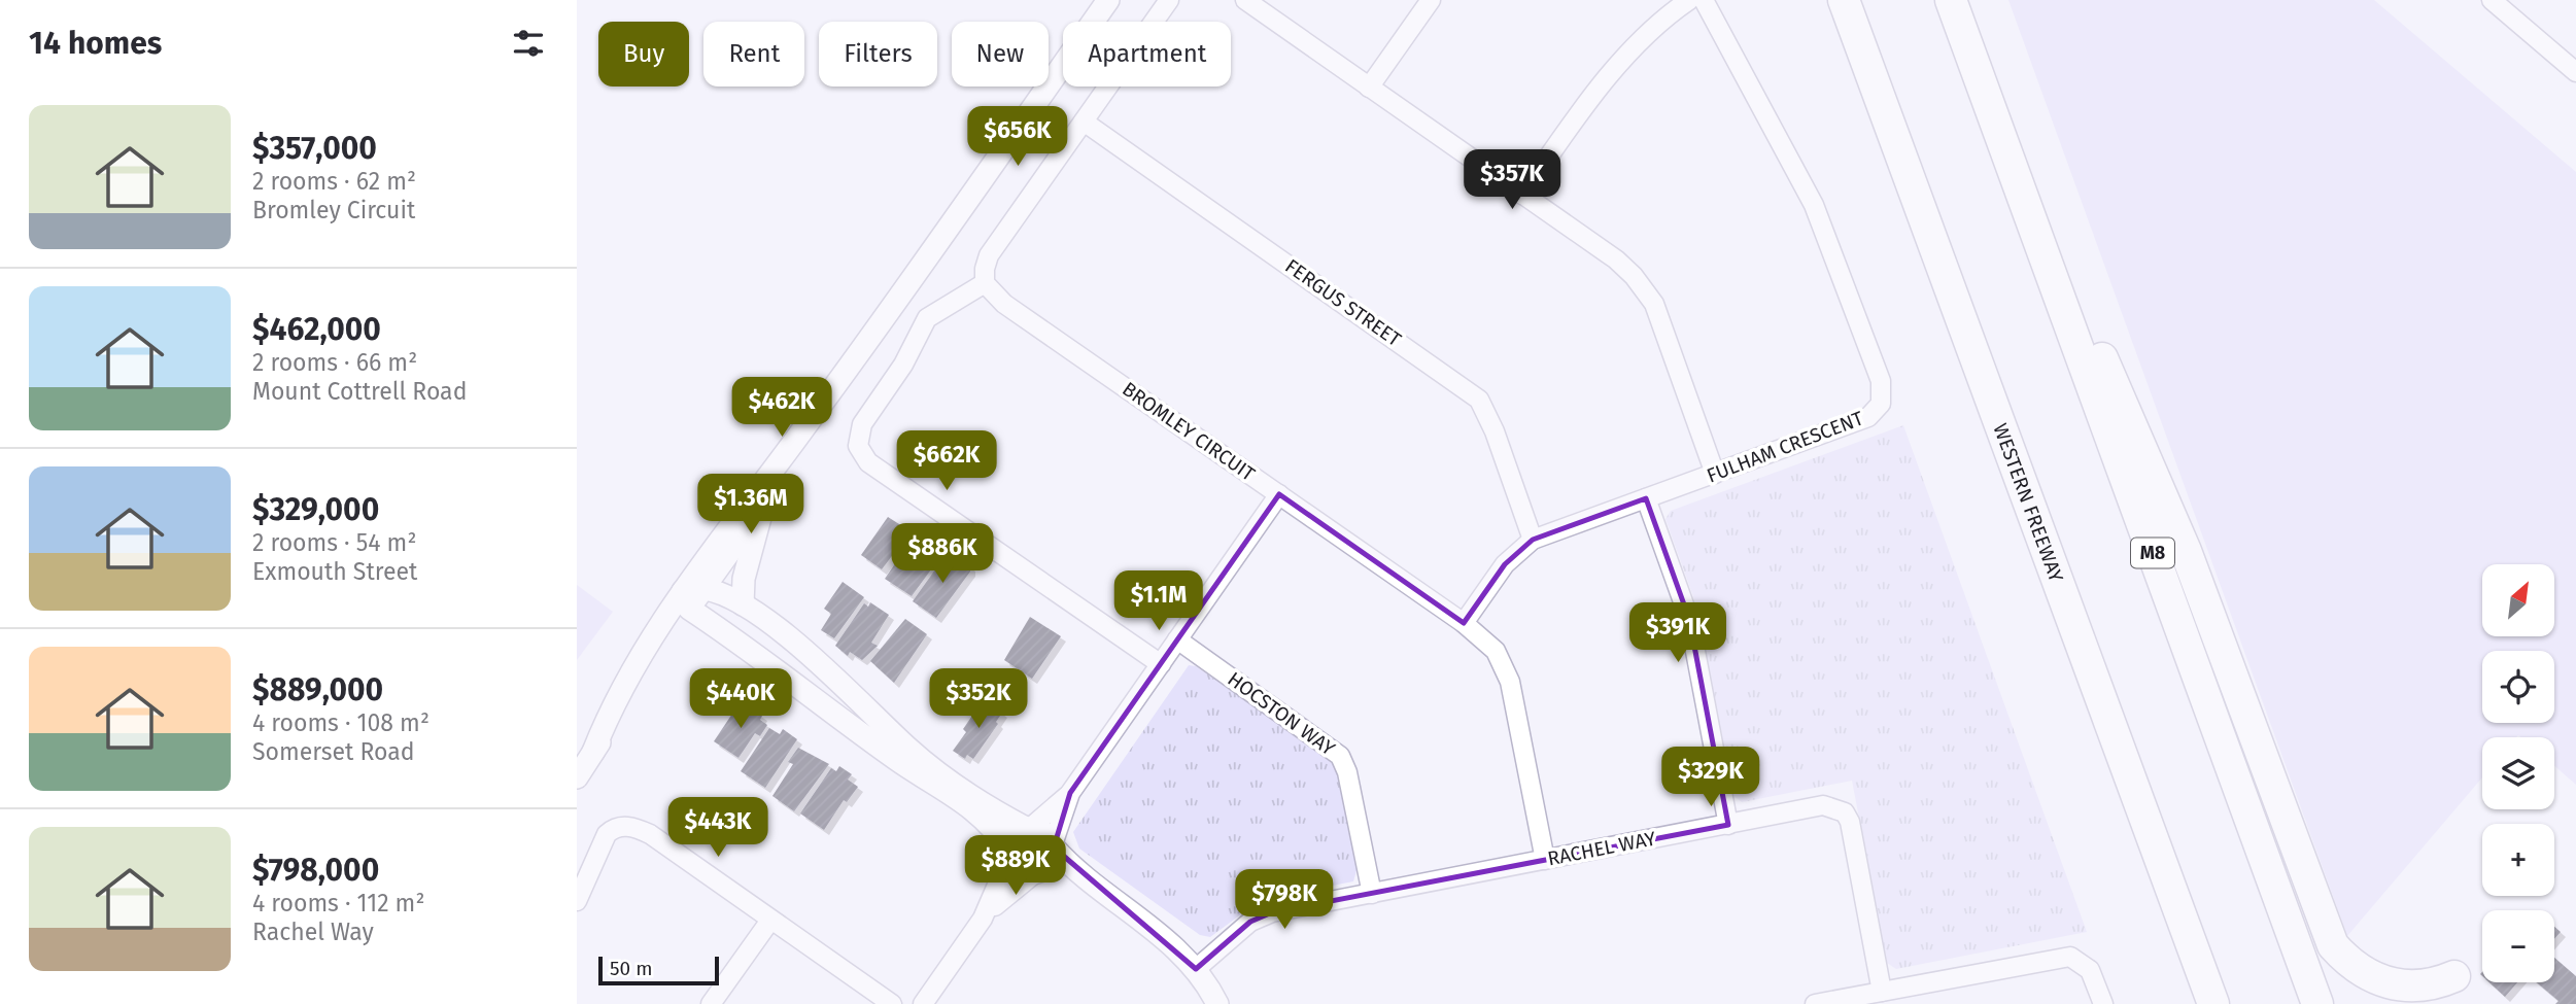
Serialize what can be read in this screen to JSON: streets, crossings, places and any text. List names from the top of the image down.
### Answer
{
  "streets": {
    "highway": ["WESTERN FREEWAY", "M8"],
    "street": [
      "FERGUS STREET",
      "BROMLEY CIRCUIT",
      "FULHAM CRESCENT",
      "HOCSTON WAY",
      "RACHEL WAY"
    ]
  },
  "crossings": [
    ["FERGUS STREET", "FULHAM CRESCENT"],
    ["BROMLEY CIRCUIT", "FULHAM CRESCENT"],
    ["BROMLEY CIRCUIT", "RACHEL WAY"],
    ["HOCSTON WAY", "RACHEL WAY"]
  ],
  "scale_bar": "50 m",
  "north": "top right",
  "page": {
    "heading": "14 homes",
    "chip": [
      "Buy",
      "Rent",
      "Filters",
      "New",
      "Apartment"
    ],
    "list": [
      {
        "name": "$357,000",
        "note": "2 rooms · 62 m² · Bromley Circuit"
      },
      {
        "name": "$462,000",
        "note": "2 rooms · 66 m² · Mount Cottrell Road"
      },
      {
        "name": "$329,000",
        "note": "2 rooms · 54 m² · Exmouth Street"
      },
      {
        "name": "$889,000",
        "note": "4 rooms · 108 m² · Somerset Road"
      },
      {
        "name": "$798,000",
        "note": "4 rooms · 112 m² · Rachel Way"
      }
    ],
    "price": [
      "$656K",
      "$357K",
      "$462K",
      "$662K",
      "$1.36M",
      "$886K",
      "$1.1M",
      "$391K",
      "$440K",
      "$352K",
      "$329K",
      "$443K",
      "$889K",
      "$798K"
    ],
    "map_buttons": ["+", "−"],
    "scale": "50 m"
  }
}
